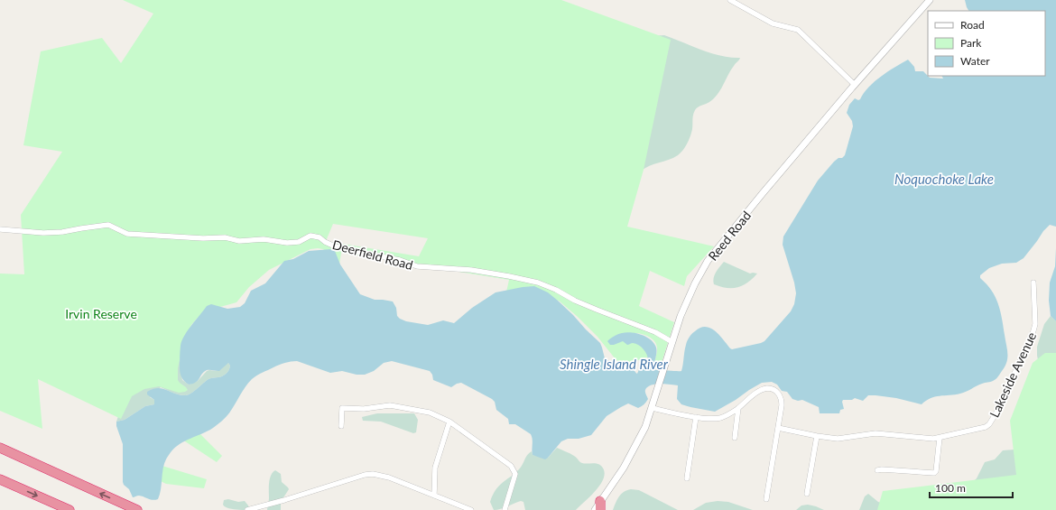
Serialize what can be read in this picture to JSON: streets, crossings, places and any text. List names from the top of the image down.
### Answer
{
  "streets": {
    "street": ["Reed Road", "Deerfield Road", "Lakeside Avenue"]
  },
  "crossings": [
    ["Reed Road", "Deerfield Road"]
  ],
  "water": ["Noquochoke Lake", "Shingle Island River"],
  "parks": ["Irvin Reserve"],
  "legend": ["Road", "Park", "Water"],
  "scale_bar": "100 m"
}
